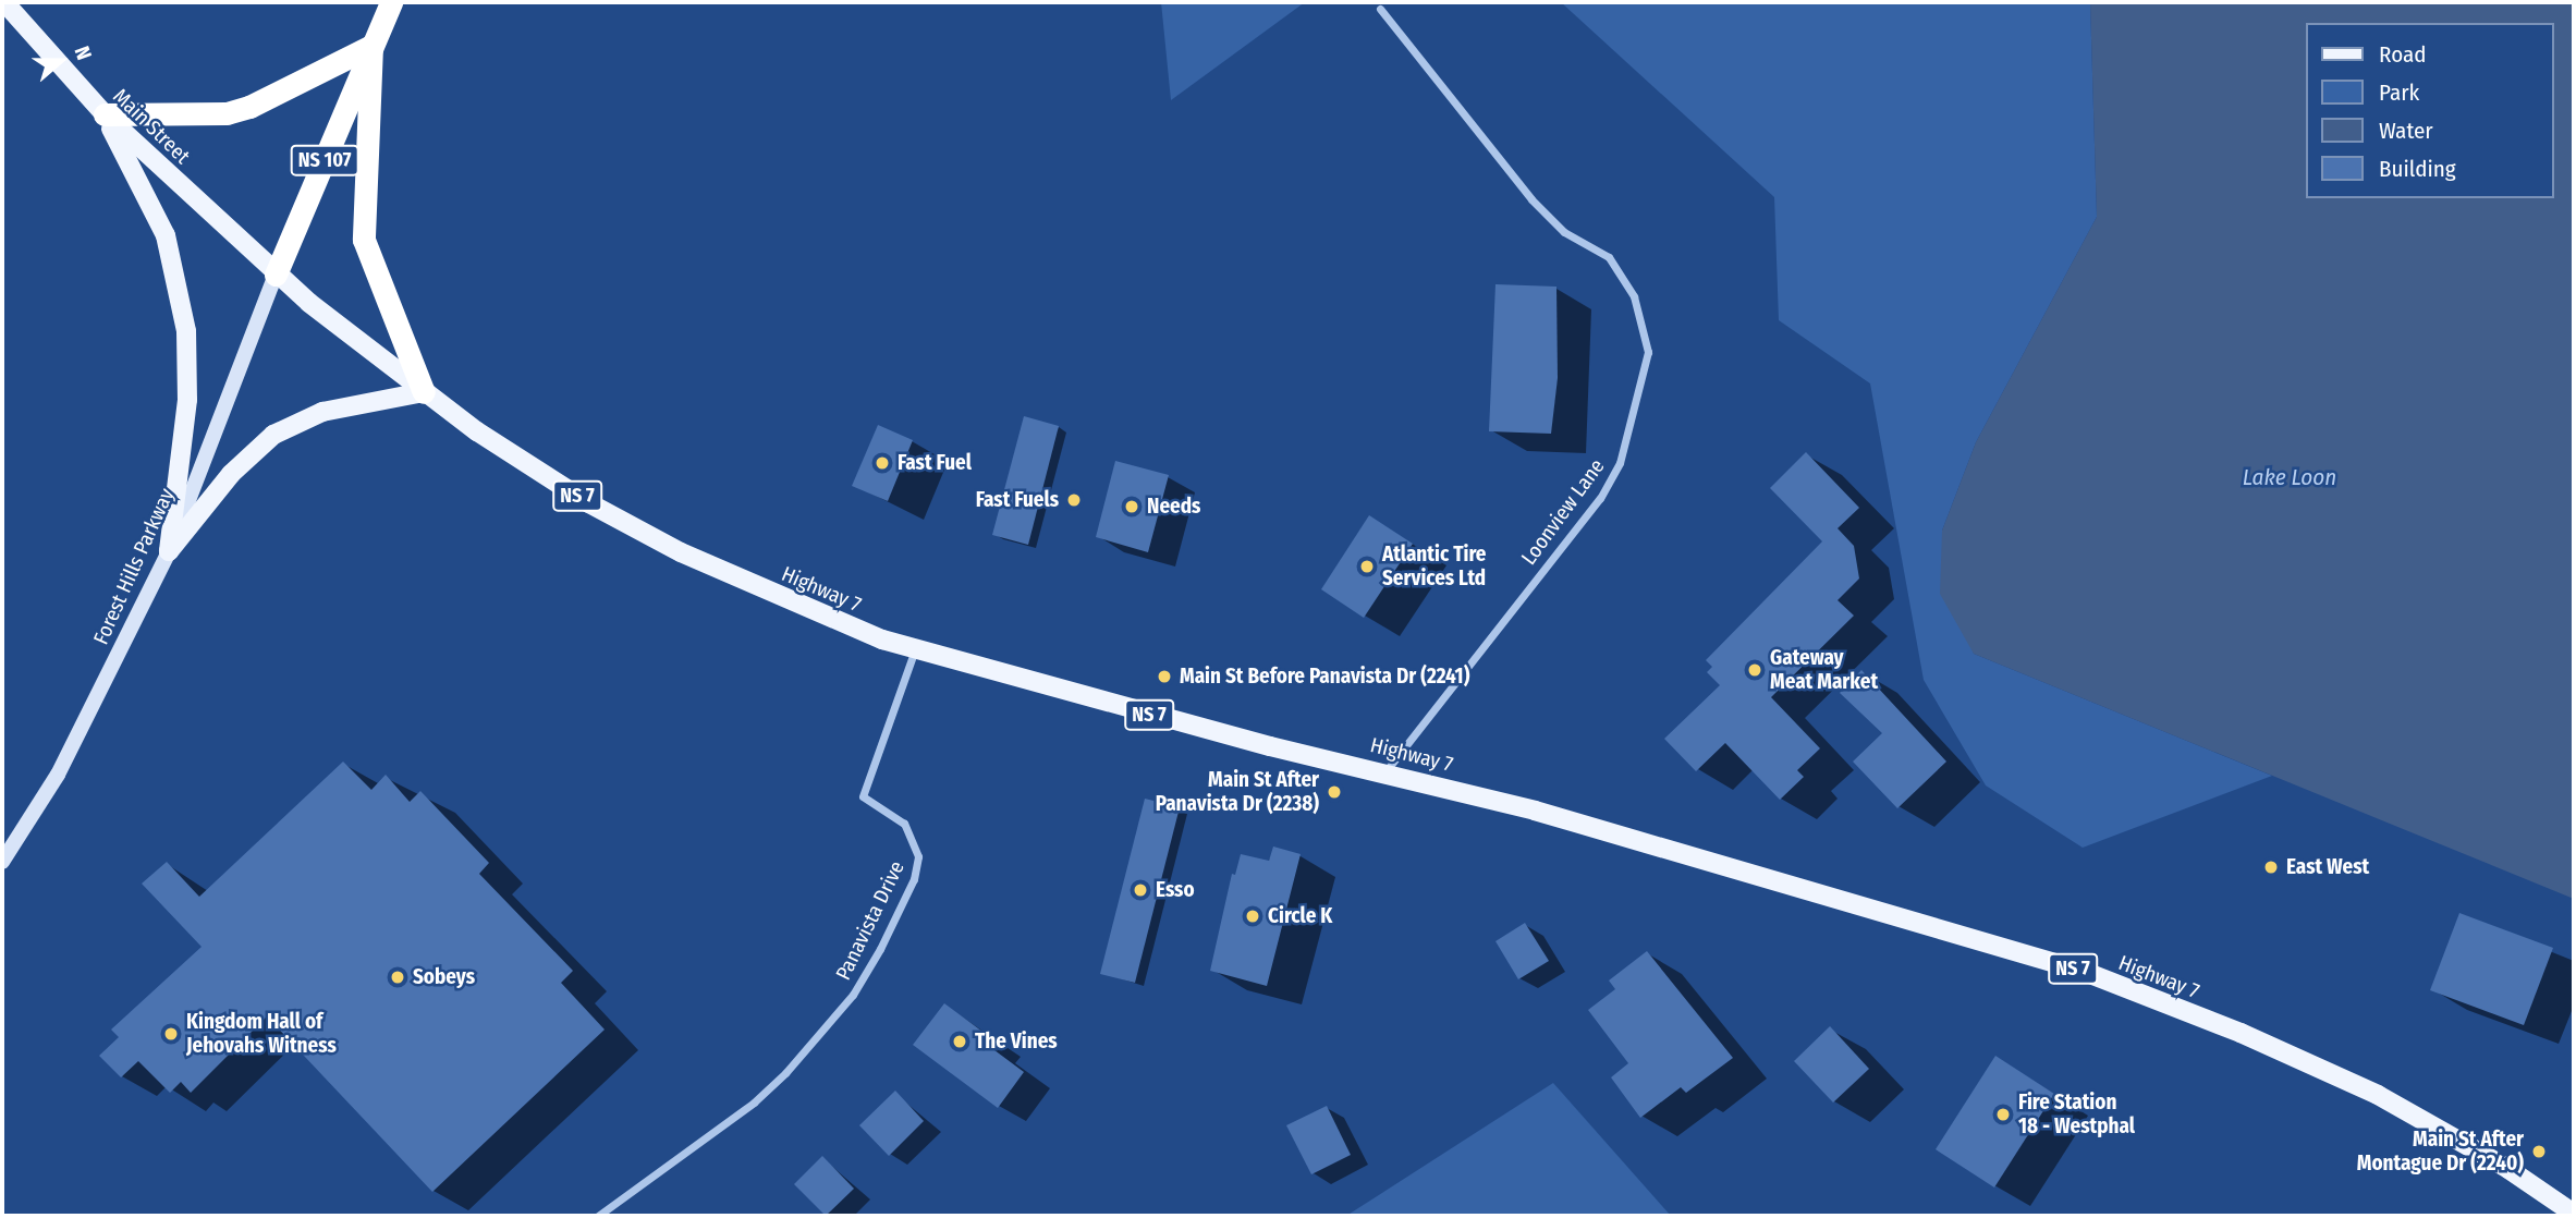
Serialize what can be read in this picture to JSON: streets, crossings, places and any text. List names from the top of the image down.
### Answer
{
  "streets": {
    "highway": ["NS 107"],
    "main road": [
      "Main Street",
      "NS 7",
      "Forest Hills Parkway",
      "Highway 7"
    ],
    "street": ["Loonview Lane", "Panavista Drive"]
  },
  "crossings": [
    ["Main Street", "NS 107"],
    ["Main Street", "Forest Hills Parkway"],
    ["Main Street", "Highway 7"],
    ["NS 107", "Forest Hills Parkway"],
    ["NS 107", "Highway 7"],
    ["Loonview Lane", "Highway 7"],
    ["Forest Hills Parkway", "Highway 7"],
    ["Highway 7", "Panavista Drive"]
  ],
  "water": ["Lake Loon"],
  "places": [
    "Fast Fuel",
    "Fast Fuels",
    "Needs",
    "Atlantic Tire Services Ltd",
    "Gateway Meat Market",
    "Main St Before Panavista Dr (2241)",
    "Main St After Panavista Dr (2238)",
    "East West",
    "Esso",
    "Circle K",
    "Sobeys",
    "Kingdom Hall of Jehovahs Witness",
    "The Vines",
    "Fire Station 18 - Westphal",
    "Main St After Montague Dr (2240)"
  ],
  "legend": [
    "Road",
    "Park",
    "Water",
    "Building"
  ],
  "north": "right"
}
